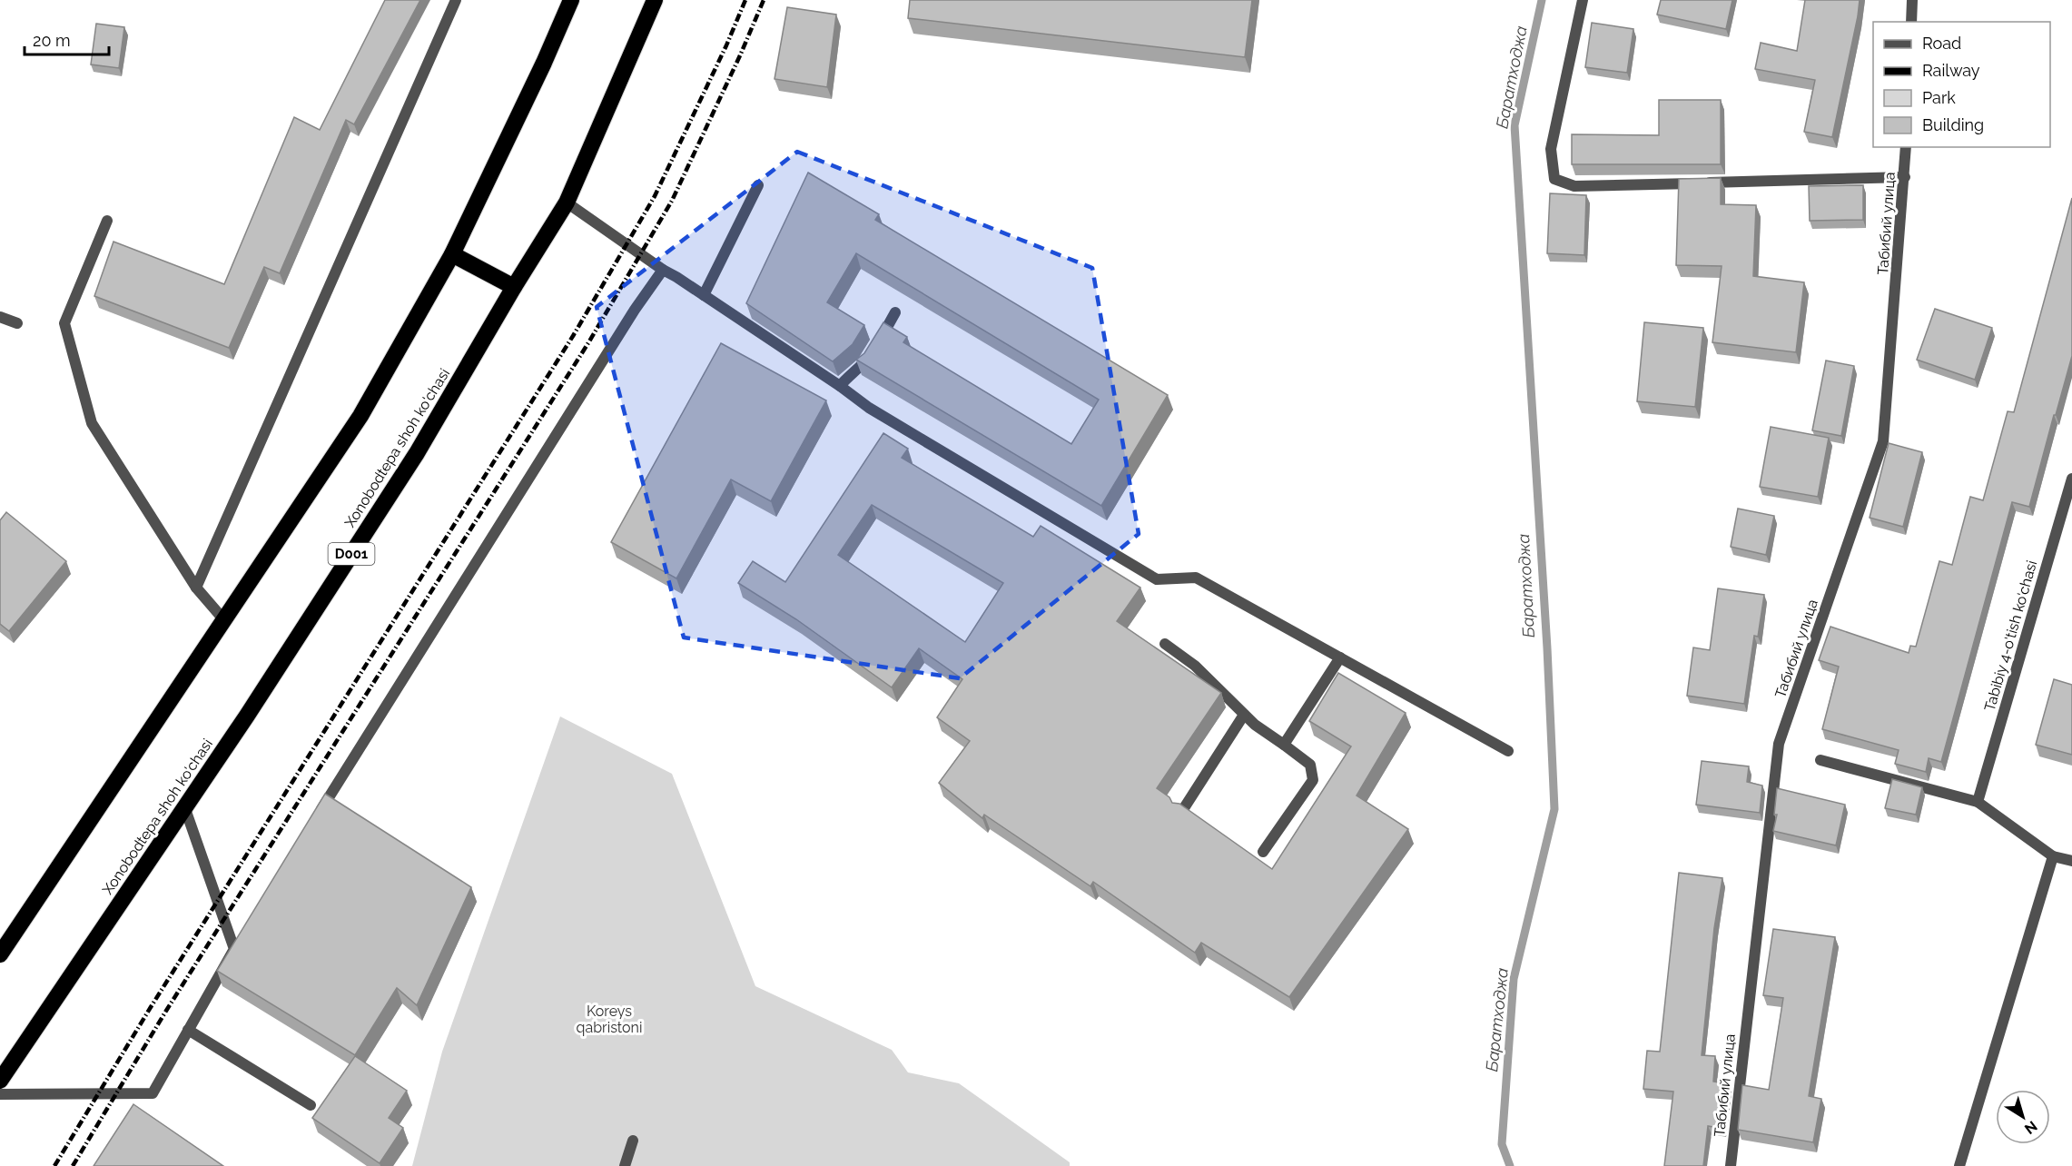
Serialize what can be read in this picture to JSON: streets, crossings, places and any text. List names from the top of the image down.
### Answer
{
  "streets": {
    "highway": ["Xonobodtepa shoh ko'chasi", "D001"],
    "street": ["Табибий улица", "Tabibiy 4-o'tish ko'chasi"]
  },
  "water": ["Баратходжа"],
  "parks": ["Koreys qabristoni"],
  "legend": [
    "Road",
    "Railway",
    "Park",
    "Building"
  ],
  "scale_bar": "20 m",
  "north": "bottom right"
}
